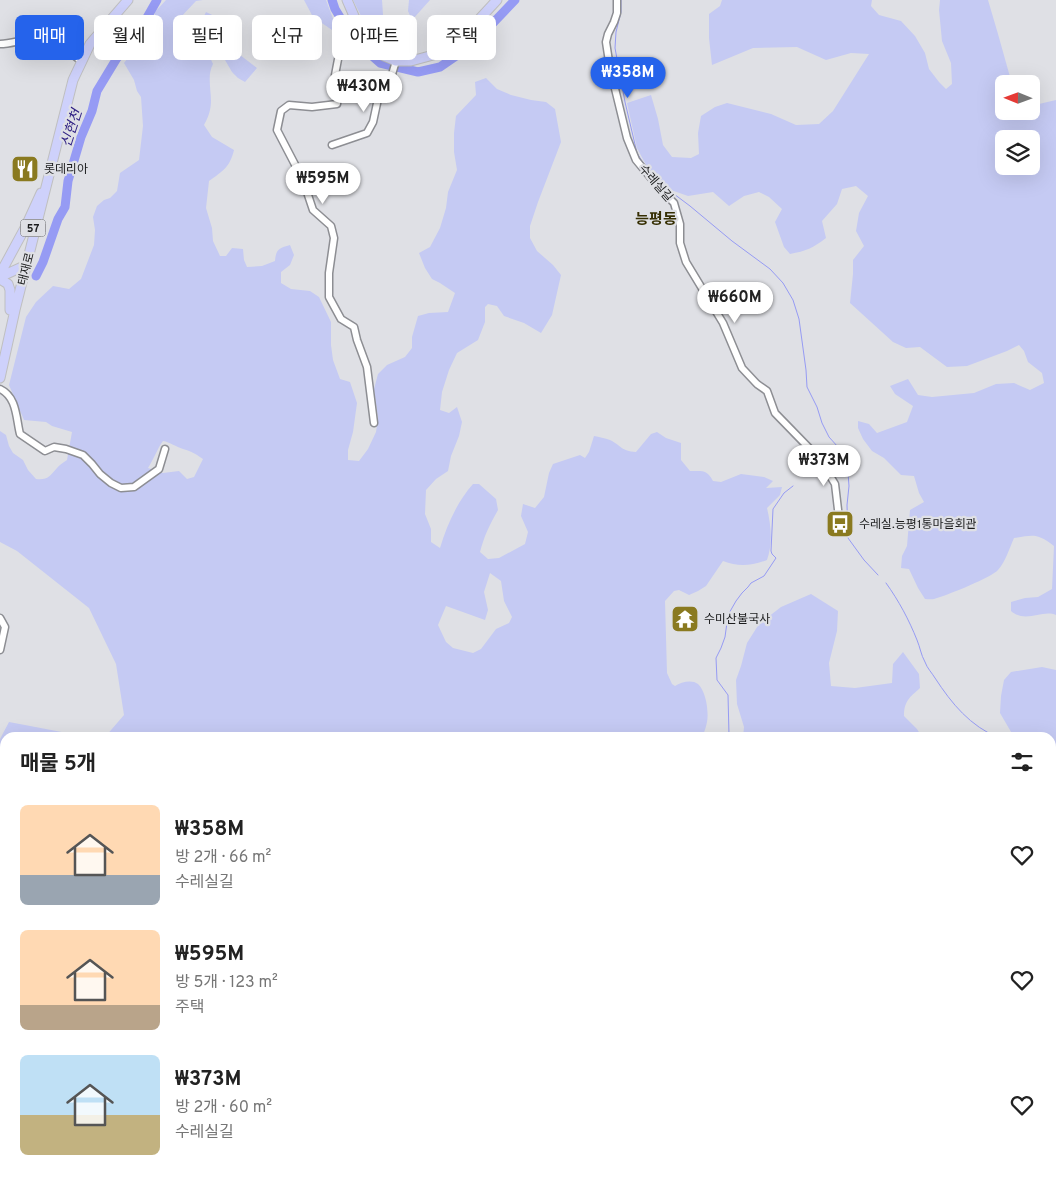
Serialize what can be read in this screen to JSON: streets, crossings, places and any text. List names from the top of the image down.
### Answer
{
  "streets": {
    "main road": ["57", "태재로"],
    "street": ["수레실길"]
  },
  "districts": ["능평동"],
  "water": ["신현천"],
  "places": {
    "restaurant": ["롯데리아"],
    "bus stop": ["수레실.능평1통마을회관"],
    "temple": ["수미산불국사"]
  },
  "north": "left",
  "page": {
    "chip": [
      "매매",
      "월세",
      "필터",
      "신규",
      "아파트",
      "주택"
    ],
    "price": [
      "₩358M",
      "₩430M",
      "₩595M",
      "₩660M",
      "₩373M"
    ],
    "heading": "매물 5개",
    "list": [
      {
        "name": "₩358M",
        "note": "방 2개 · 66 m² · 수레실길"
      },
      {
        "name": "₩595M",
        "note": "방 5개 · 123 m² · 주택"
      },
      {
        "name": "₩373M",
        "note": "방 2개 · 60 m² · 수레실길"
      }
    ]
  }
}
